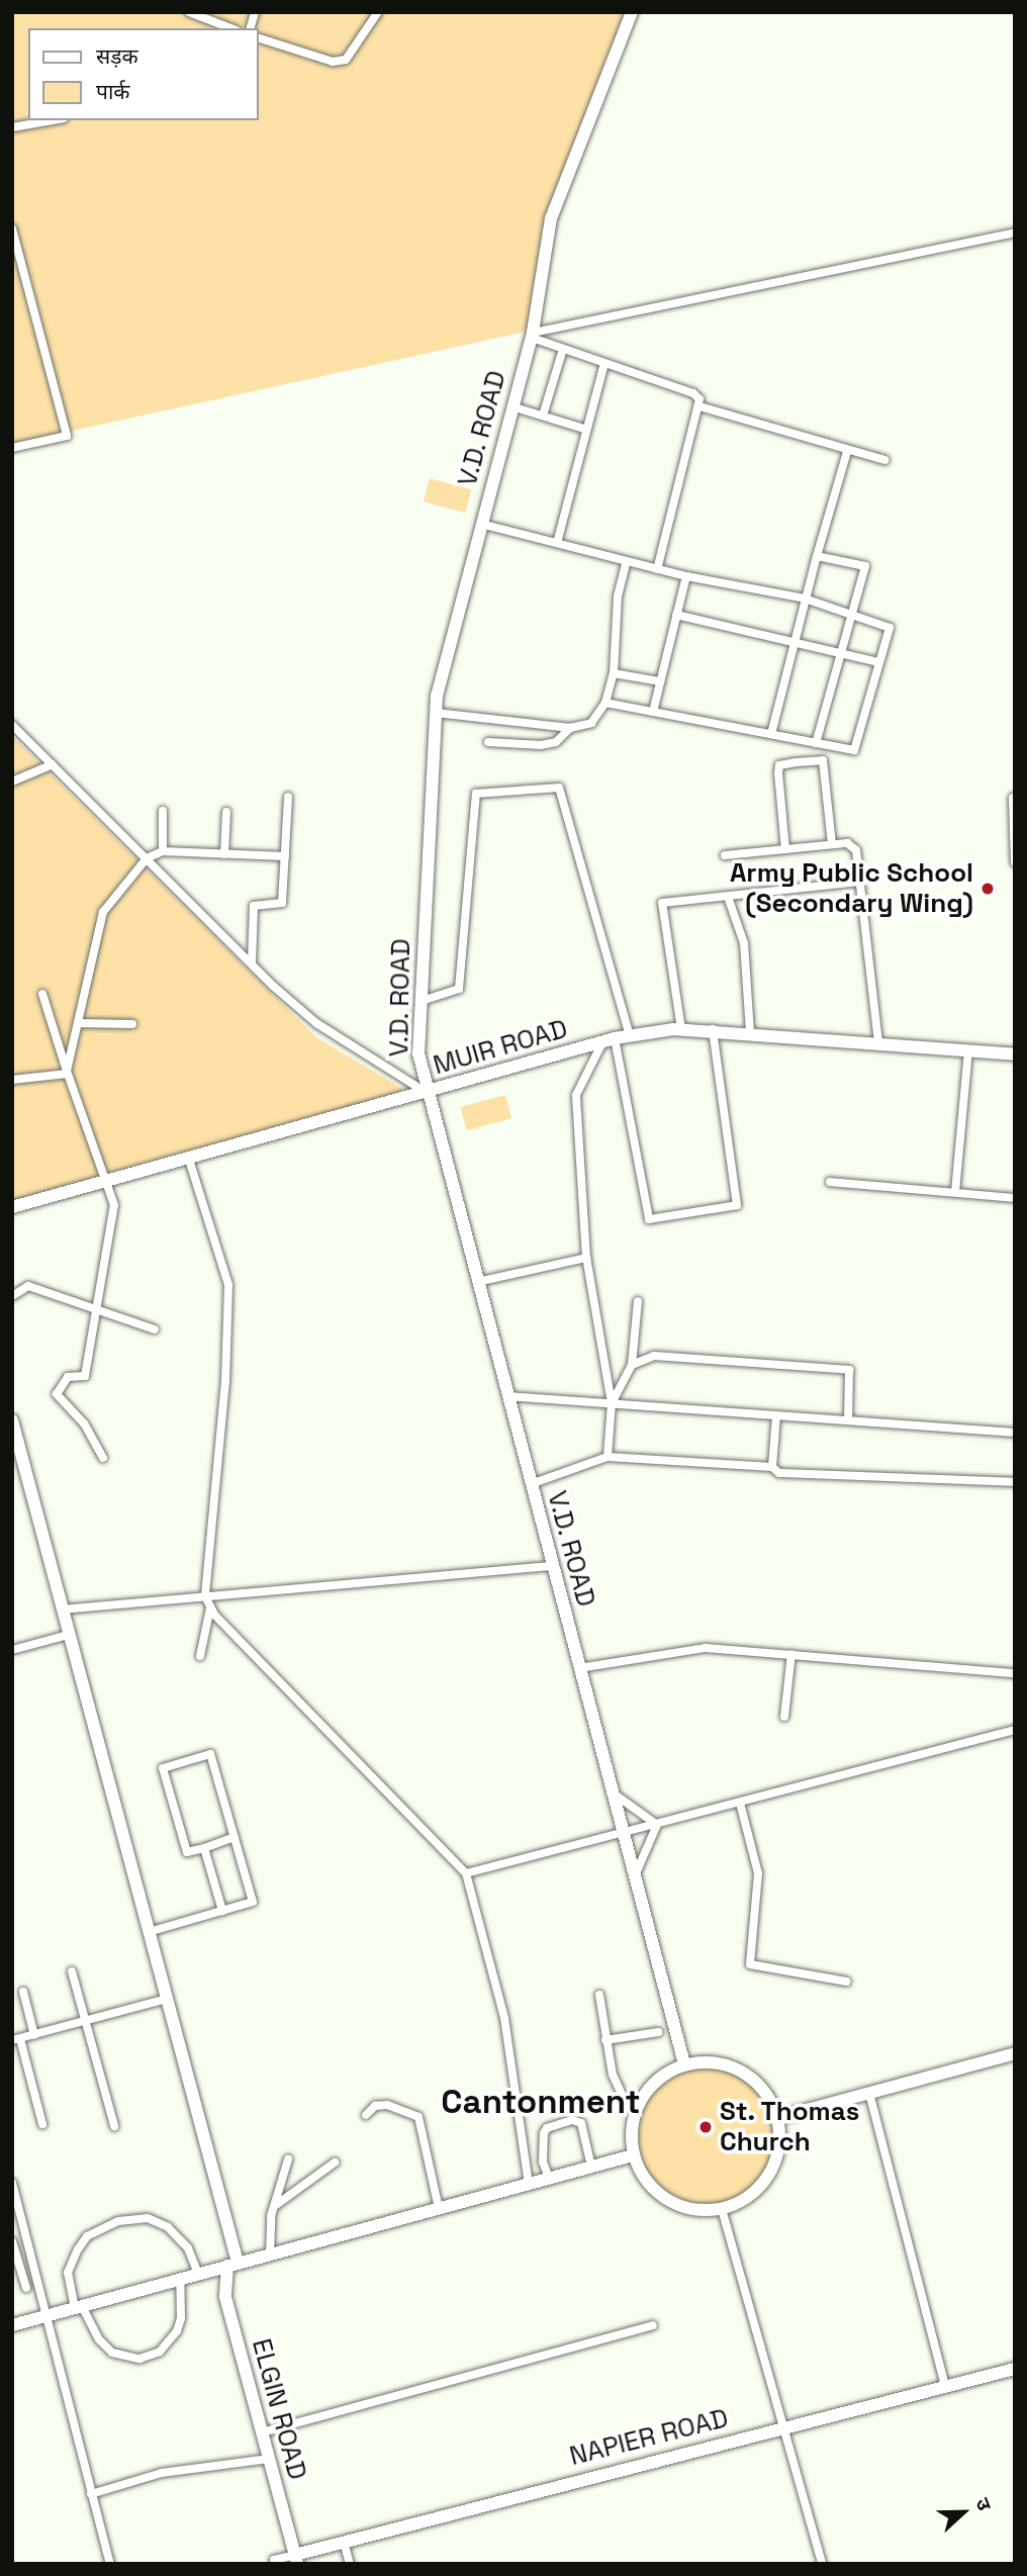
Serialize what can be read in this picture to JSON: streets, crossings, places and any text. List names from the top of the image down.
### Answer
{
  "streets": {
    "street": [
      "V.D. ROAD",
      "MUIR ROAD",
      "ELGIN ROAD",
      "NAPIER ROAD"
    ]
  },
  "crossings": [
    ["V.D. ROAD", "MUIR ROAD"],
    ["ELGIN ROAD", "NAPIER ROAD"]
  ],
  "districts": ["Cantonment"],
  "places": ["Army Public School (Secondary Wing)", "St. Thomas Church"],
  "legend": ["सड़क", "पार्क"],
  "north": "right"
}
